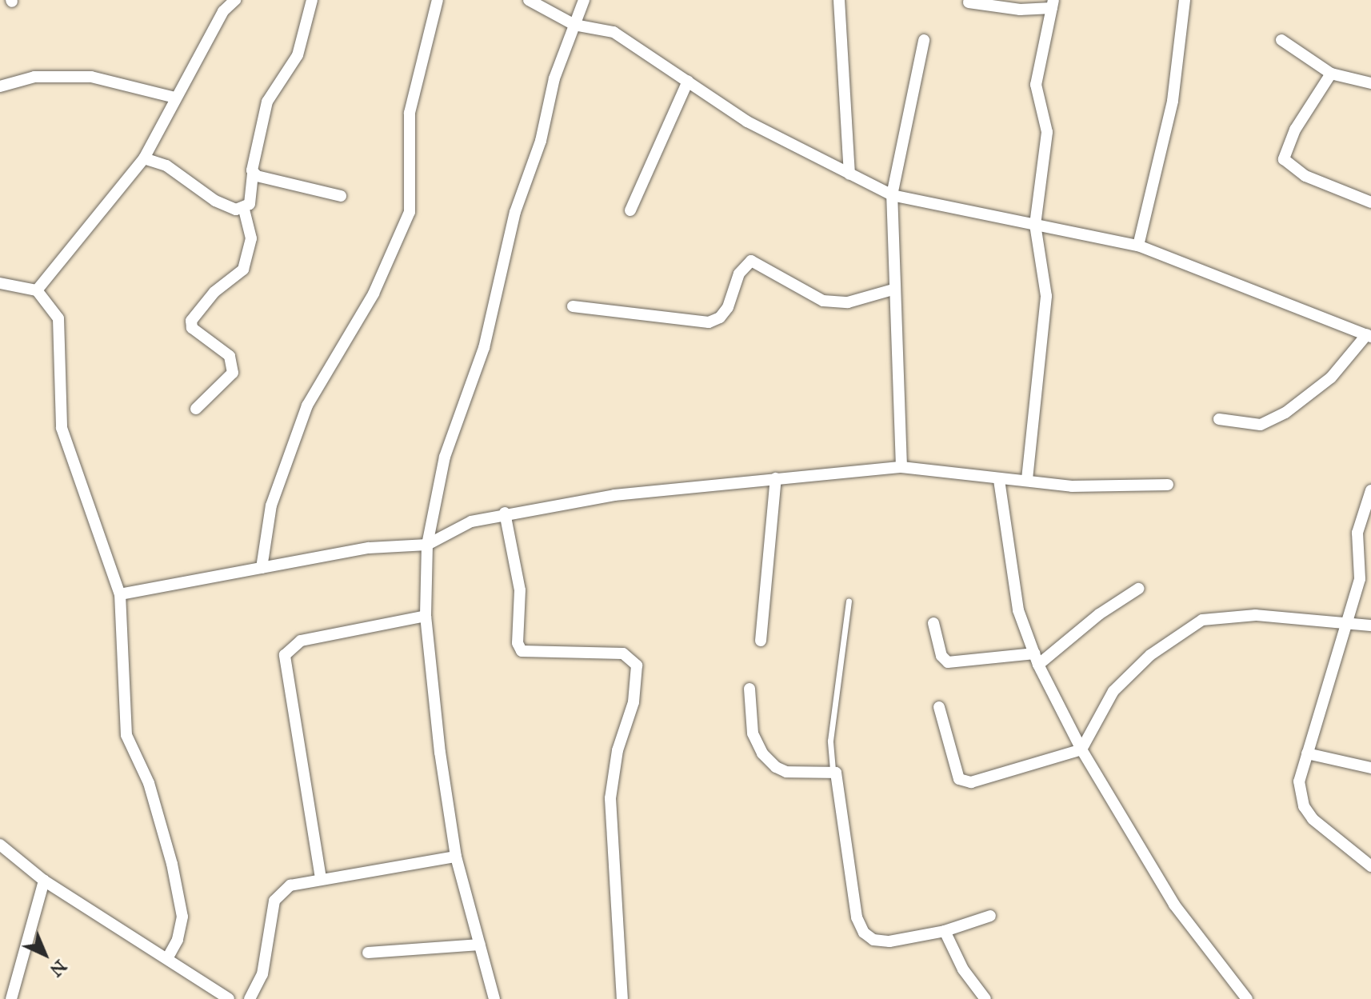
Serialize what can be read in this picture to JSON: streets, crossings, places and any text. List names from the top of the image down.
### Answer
{
  "north": "bottom right"
}
